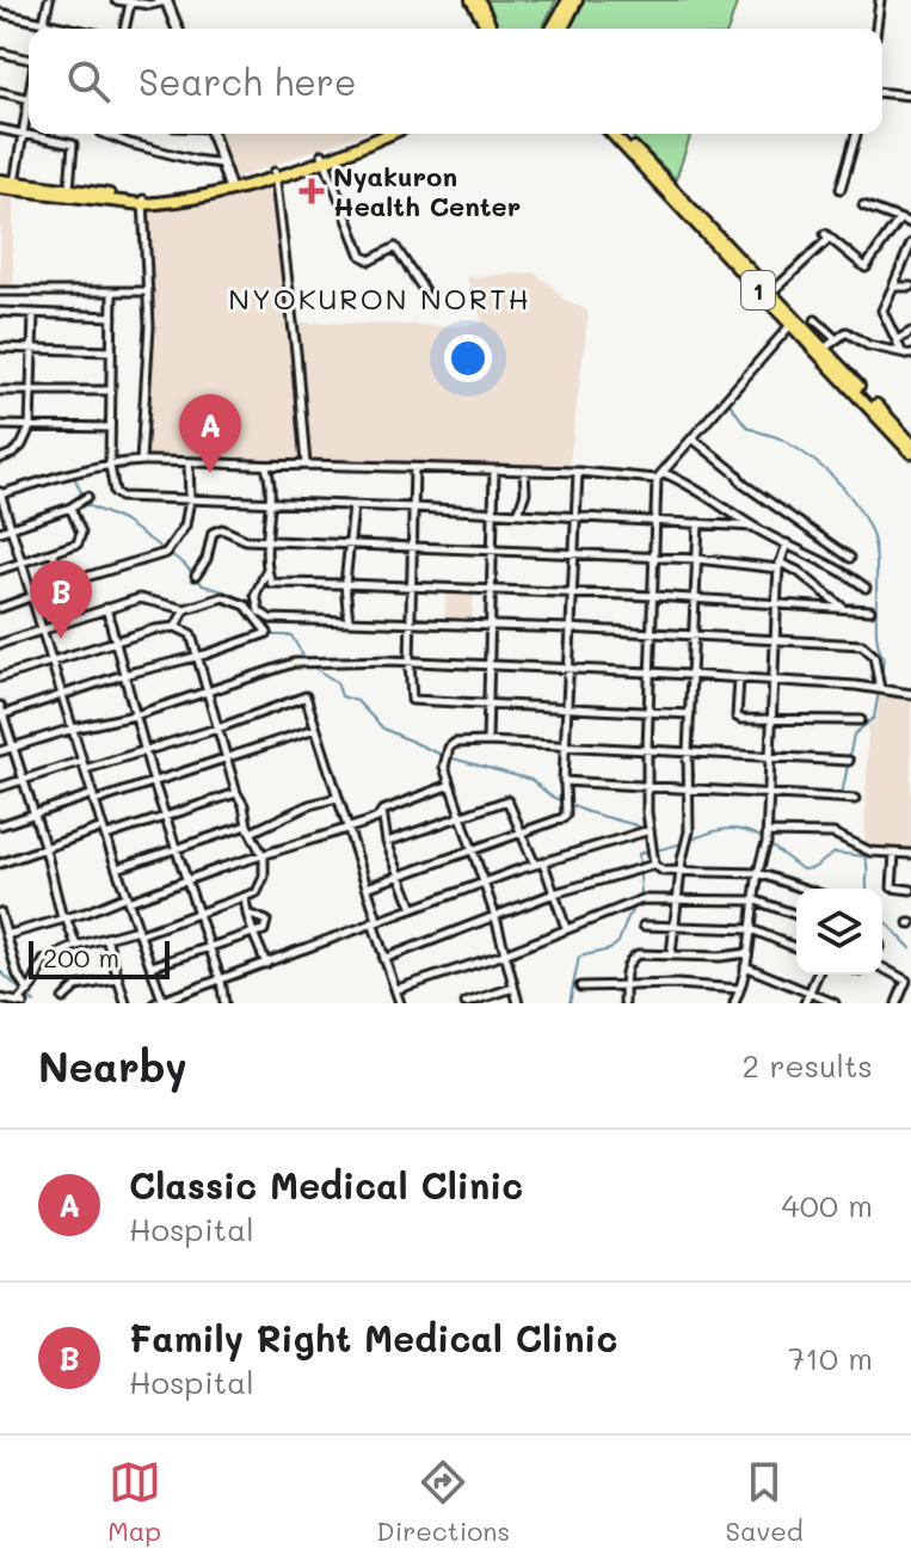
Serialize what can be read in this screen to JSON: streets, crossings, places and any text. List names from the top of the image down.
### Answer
{
  "streets": {
    "main road": ["1"]
  },
  "districts": ["NYOKURON NORTH"],
  "places": {
    "health": ["Nyakuron Health Center"]
  },
  "scale_bar": "200 m",
  "page": {
    "search": "Search here",
    "pins": ["A", "B"],
    "scale": "200 m",
    "heading": ["Nearby", "2 results"],
    "list": [
      {
        "mark": "A",
        "name": "Classic Medical Clinic",
        "note": "Hospital",
        "value": "400 m"
      },
      {
        "mark": "B",
        "name": "Family Right Medical Clinic",
        "note": "Hospital",
        "value": "710 m"
      }
    ],
    "nav": ["Map", "Directions", "Saved"]
  }
}
